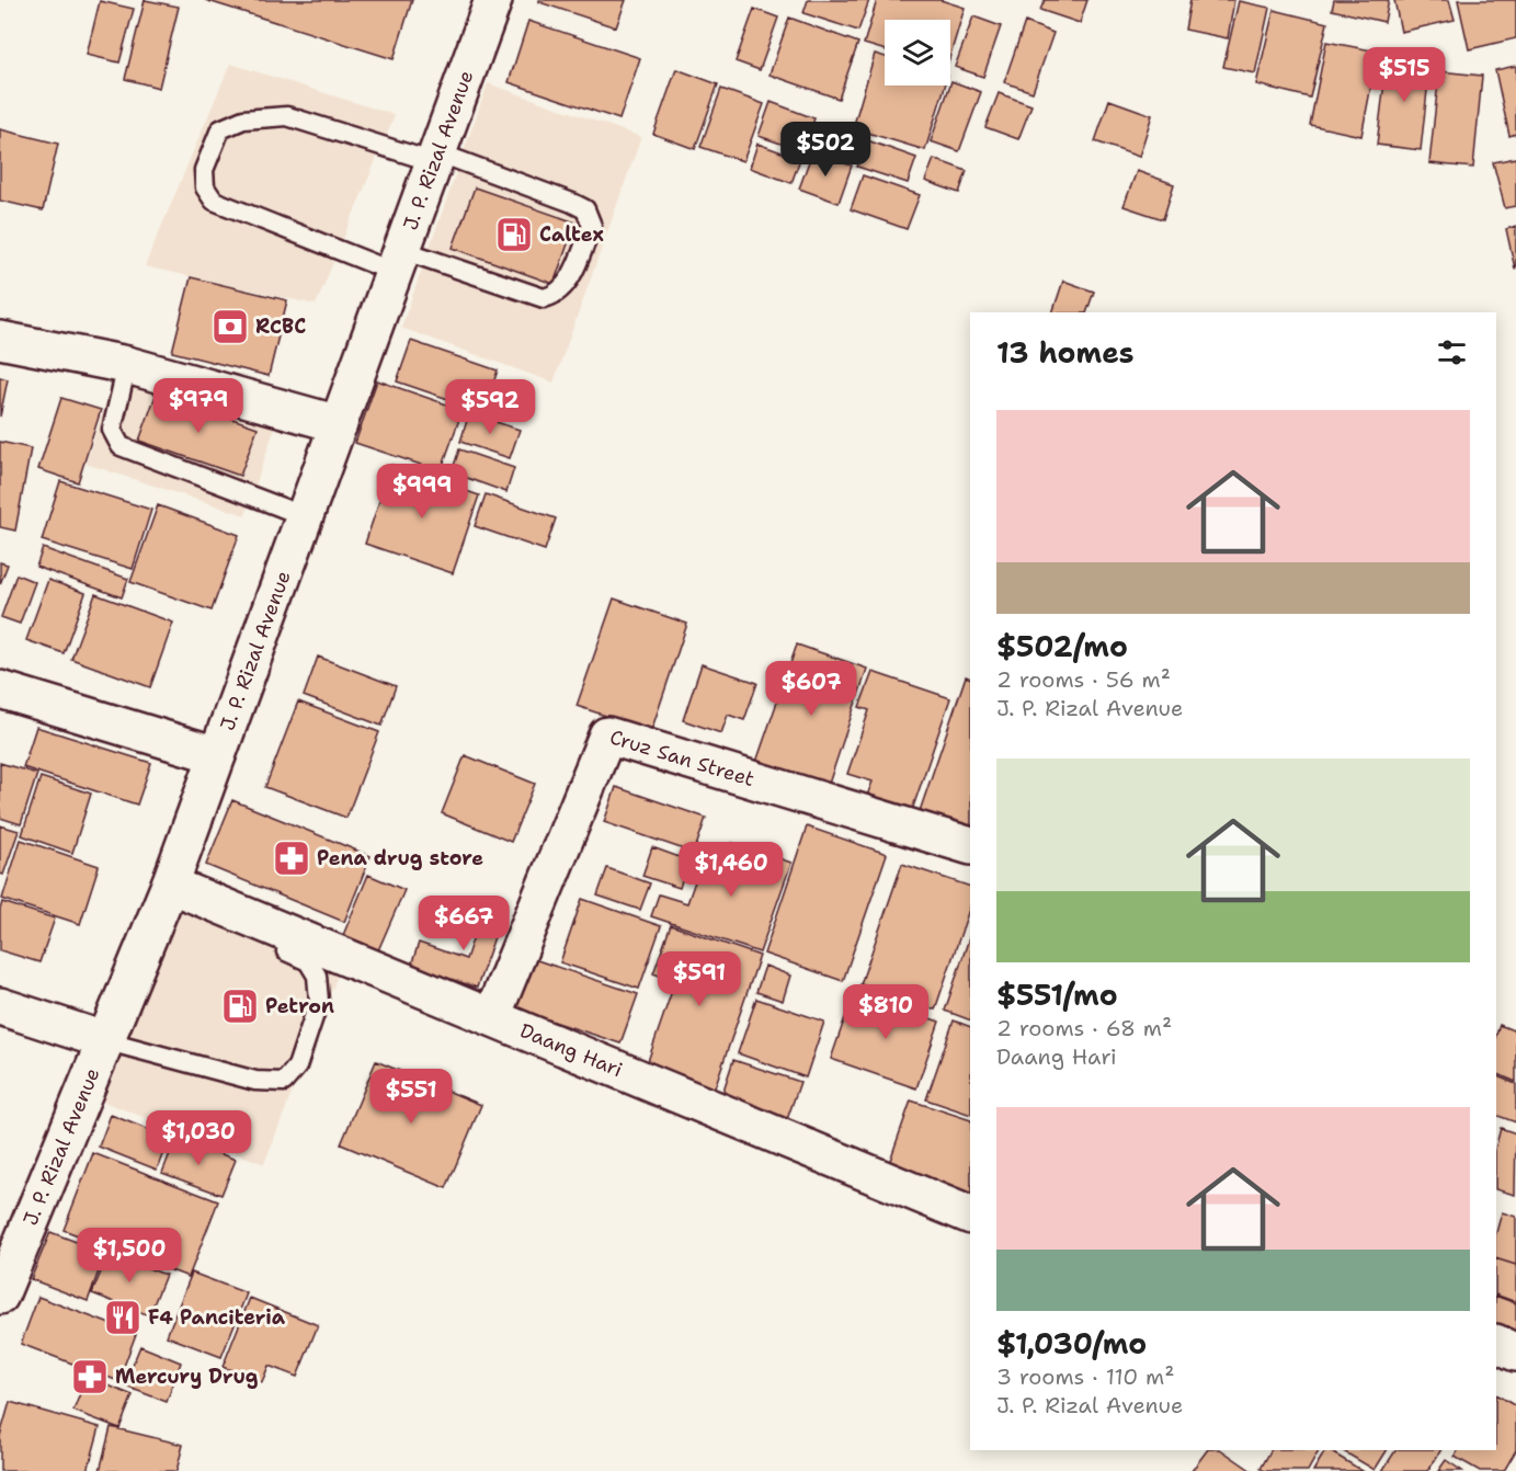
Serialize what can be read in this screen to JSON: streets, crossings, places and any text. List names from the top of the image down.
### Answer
{
  "streets": {
    "street": ["J. P. Rizal Avenue", "Cruz San Street", "Daang Hari"]
  },
  "crossings": [
    ["J. P. Rizal Avenue", "Daang Hari"],
    ["Cruz San Street", "Daang Hari"]
  ],
  "places": {
    "fuel station": ["Caltex", "Petron"],
    "bank": ["RCBC"],
    "pharmacy": ["Pena drug store", "Mercury Drug"],
    "restaurant": ["F4 Panciteria"]
  },
  "page": {
    "price": [
      "$515",
      "$502",
      "$979",
      "$592",
      "$999",
      "$607",
      "$1,460",
      "$667",
      "$591",
      "$810",
      "$551",
      "$1,030",
      "$1,500"
    ],
    "heading": "13 homes",
    "list": [
      {
        "name": "$502/mo",
        "note": "2 rooms · 56 m² · J. P. Rizal Avenue"
      },
      {
        "name": "$551/mo",
        "note": "2 rooms · 68 m² · Daang Hari"
      },
      {
        "name": "$1,030/mo",
        "note": "3 rooms · 110 m² · J. P. Rizal Avenue"
      }
    ]
  }
}
